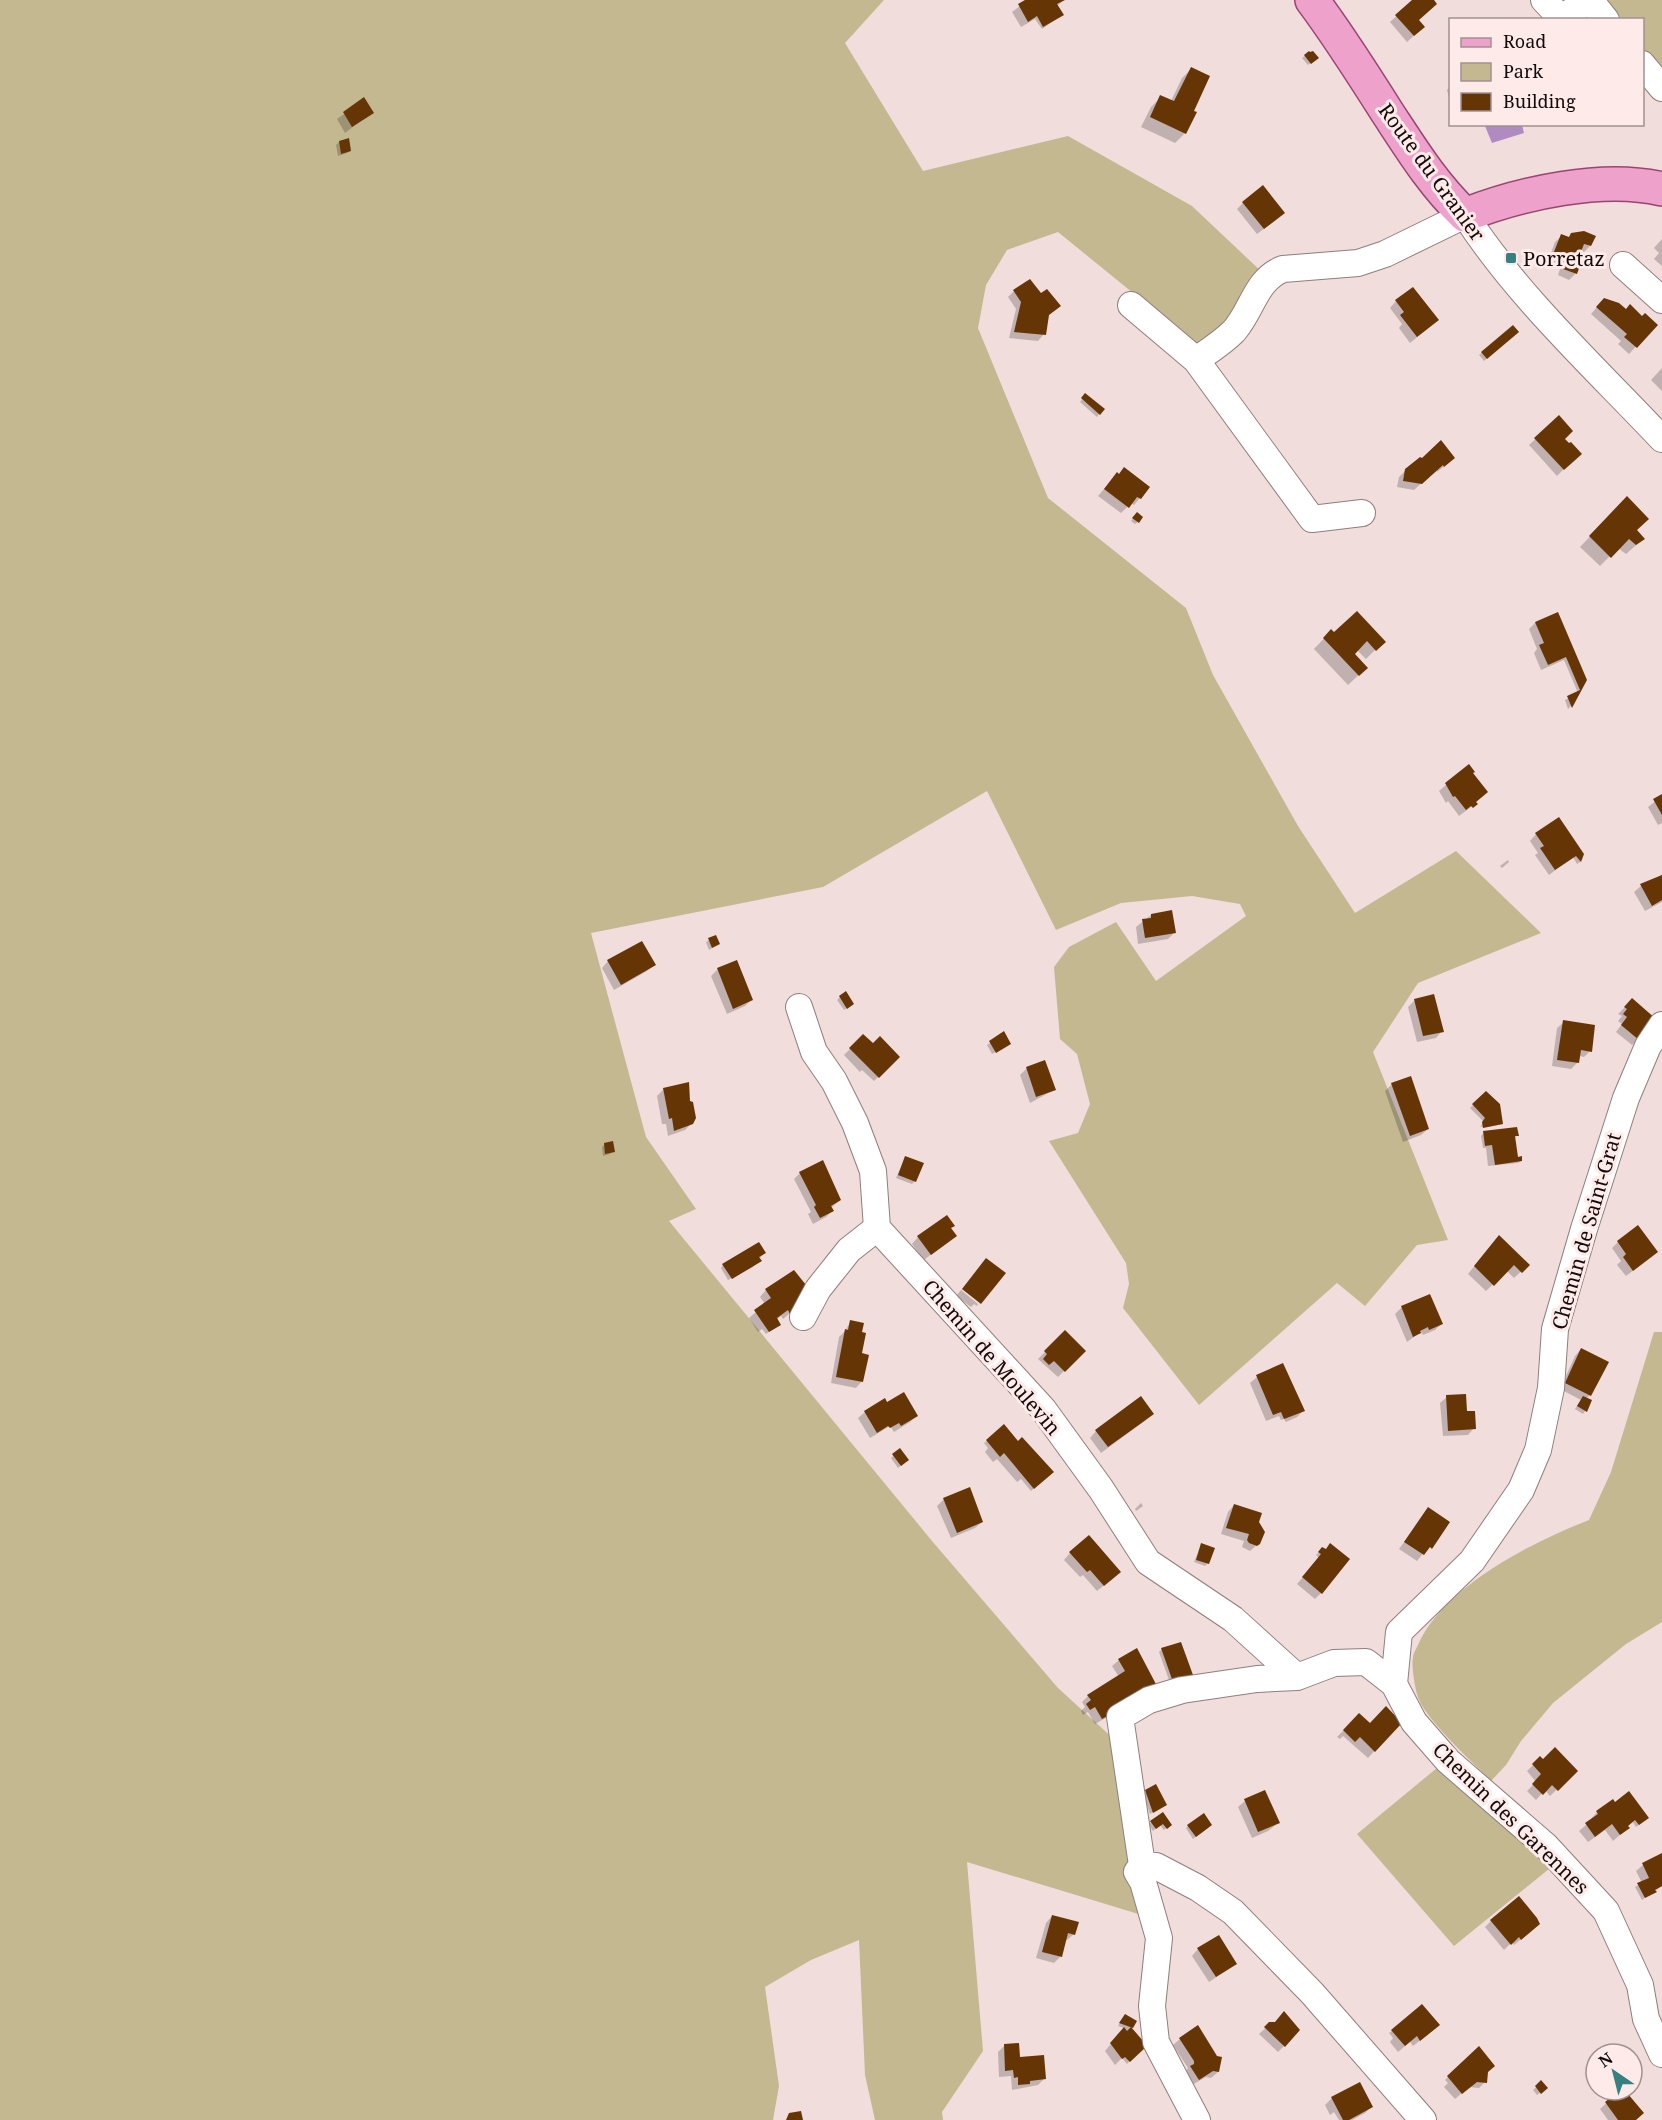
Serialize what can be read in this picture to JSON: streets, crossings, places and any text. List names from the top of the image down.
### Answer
{
  "streets": {
    "main road": ["Route du Granier"],
    "street": ["Chemin de Saint-Grat", "Chemin de Moulevin", "Chemin des Garennes"]
  },
  "crossings": [
    ["Chemin de Saint-Grat", "Chemin des Garennes"]
  ],
  "places": {
    "transit": ["Porretaz"]
  },
  "legend": ["Road", "Park", "Building"],
  "north": "top left"
}
